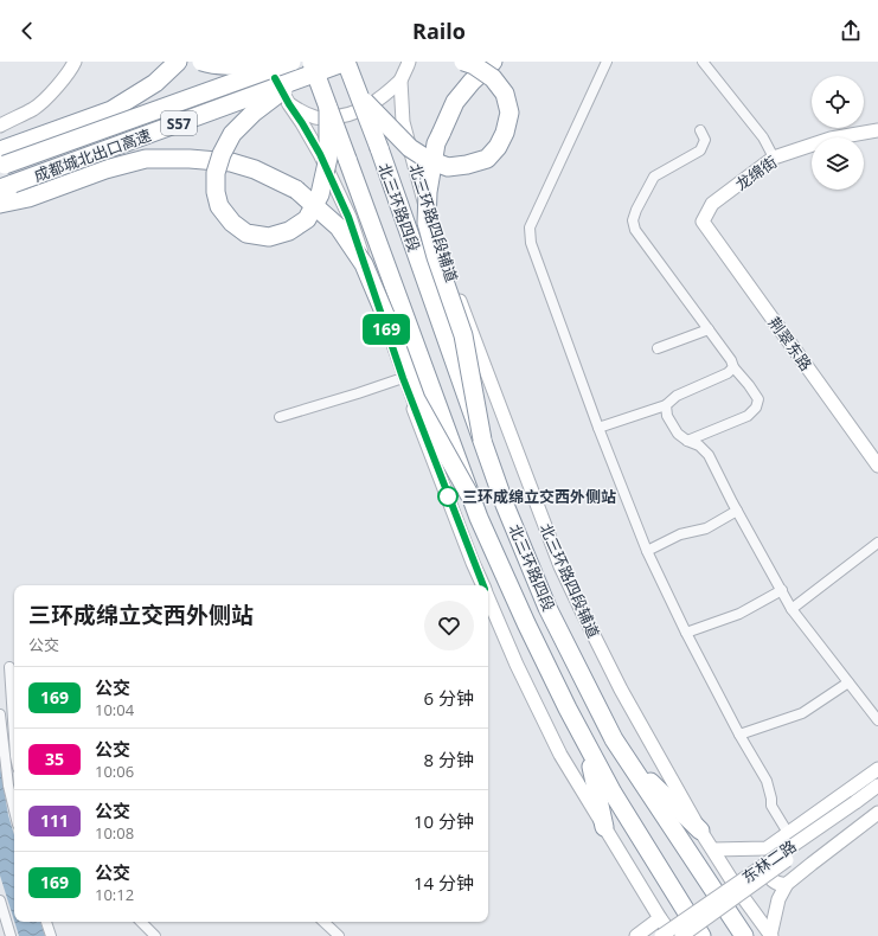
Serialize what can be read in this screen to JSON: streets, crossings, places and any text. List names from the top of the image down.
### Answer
{
  "streets": {
    "highway": ["S57", "成都城北出口高速", "北三环路四段"],
    "main road": [
      "龙绵街",
      "北三环路四段辅道",
      "荆翠东路",
      "东林二路"
    ]
  },
  "crossings": [
    ["成都城北出口高速", "北三环路四段"],
    ["龙绵街", "荆翠东路"]
  ],
  "places": ["三环成绵立交西外侧站"],
  "lines": ["bus line 169"],
  "page": {
    "header": "Railo",
    "on_map": "169",
    "heading": ["三环成绵立交西外侧站", "公交"],
    "list": [
      {
        "mark": "169",
        "name": "公交",
        "note": "10:04",
        "value": "6 分钟"
      },
      {
        "mark": "35",
        "name": "公交",
        "note": "10:06",
        "value": "8 分钟"
      },
      {
        "mark": "111",
        "name": "公交",
        "note": "10:08",
        "value": "10 分钟"
      },
      {
        "mark": "169",
        "name": "公交",
        "note": "10:12",
        "value": "14 分钟"
      }
    ]
  }
}
